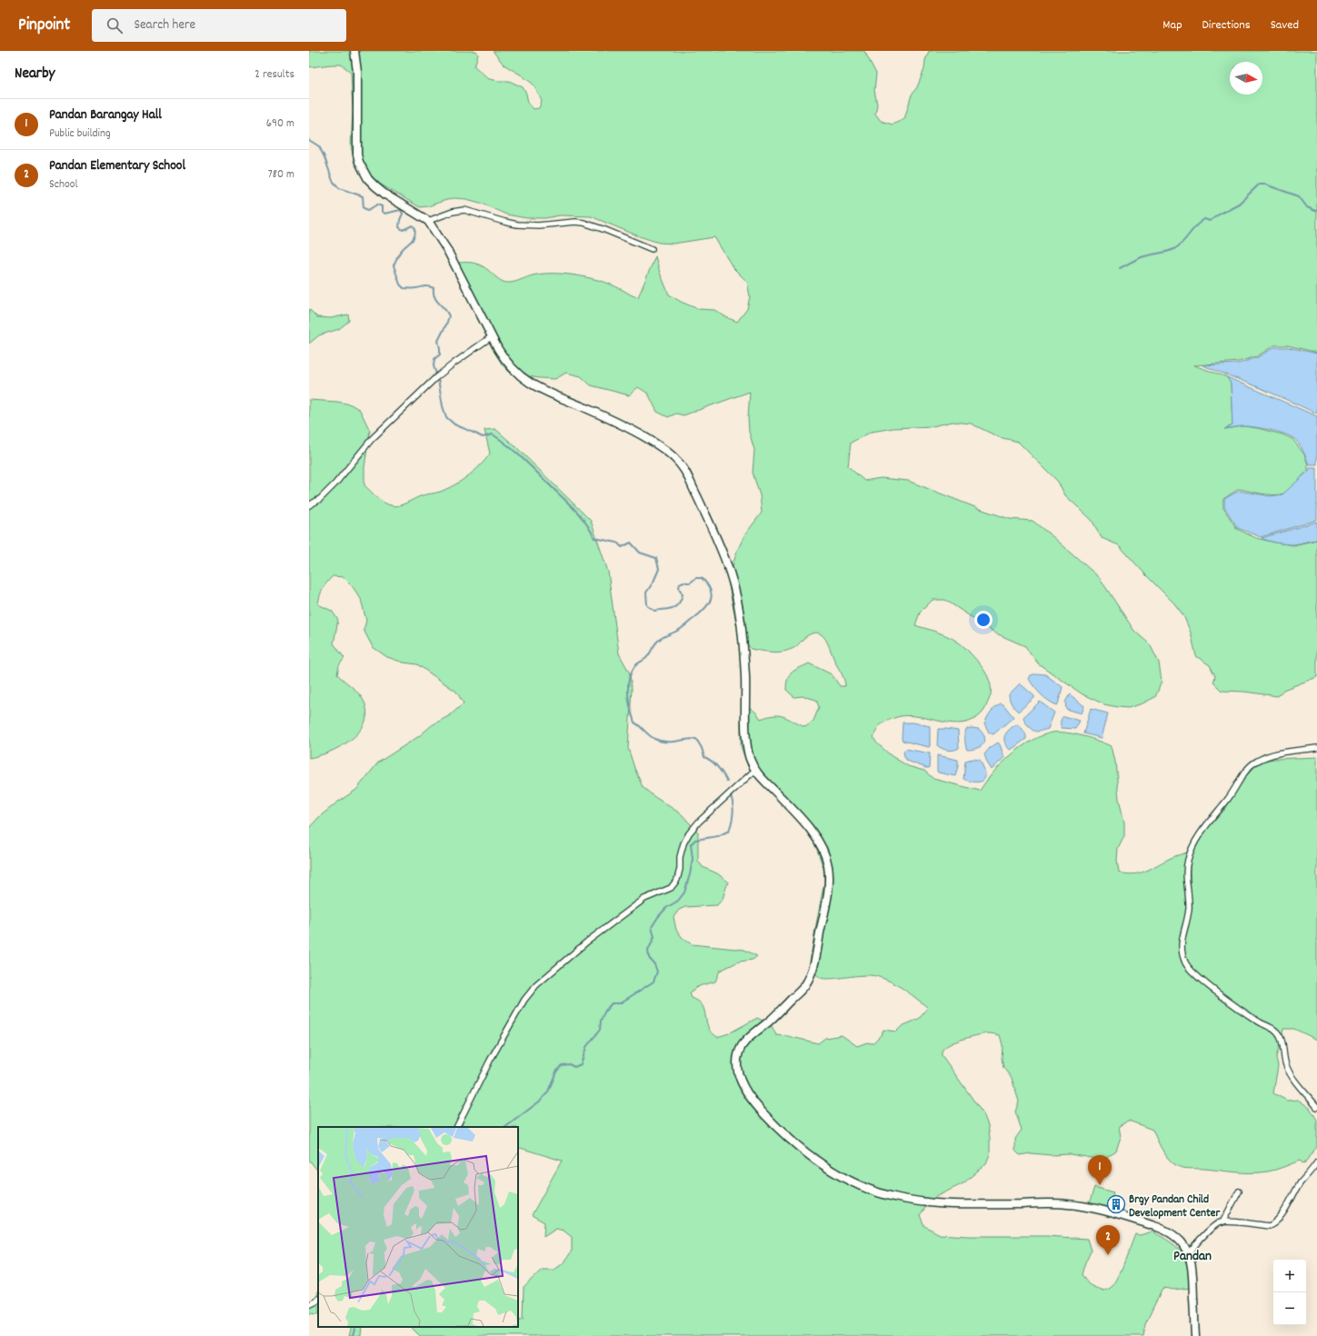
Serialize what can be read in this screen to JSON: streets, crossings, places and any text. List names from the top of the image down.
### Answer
{
  "districts": ["Pandan"],
  "places": {
    "building": ["Brgy Pandan Child Development Center"]
  },
  "north": "right",
  "page": {
    "header": "Pinpoint",
    "search": "Search here",
    "nav": ["Map", "Directions", "Saved"],
    "heading": ["Nearby", "2 results"],
    "list": [
      {
        "mark": "1",
        "name": "Pandan Barangay Hall",
        "note": "Public building",
        "value": "690 m"
      },
      {
        "mark": "2",
        "name": "Pandan Elementary School",
        "note": "School",
        "value": "780 m"
      }
    ],
    "pins": ["1", "2"],
    "map_buttons": ["+", "−"]
  }
}
